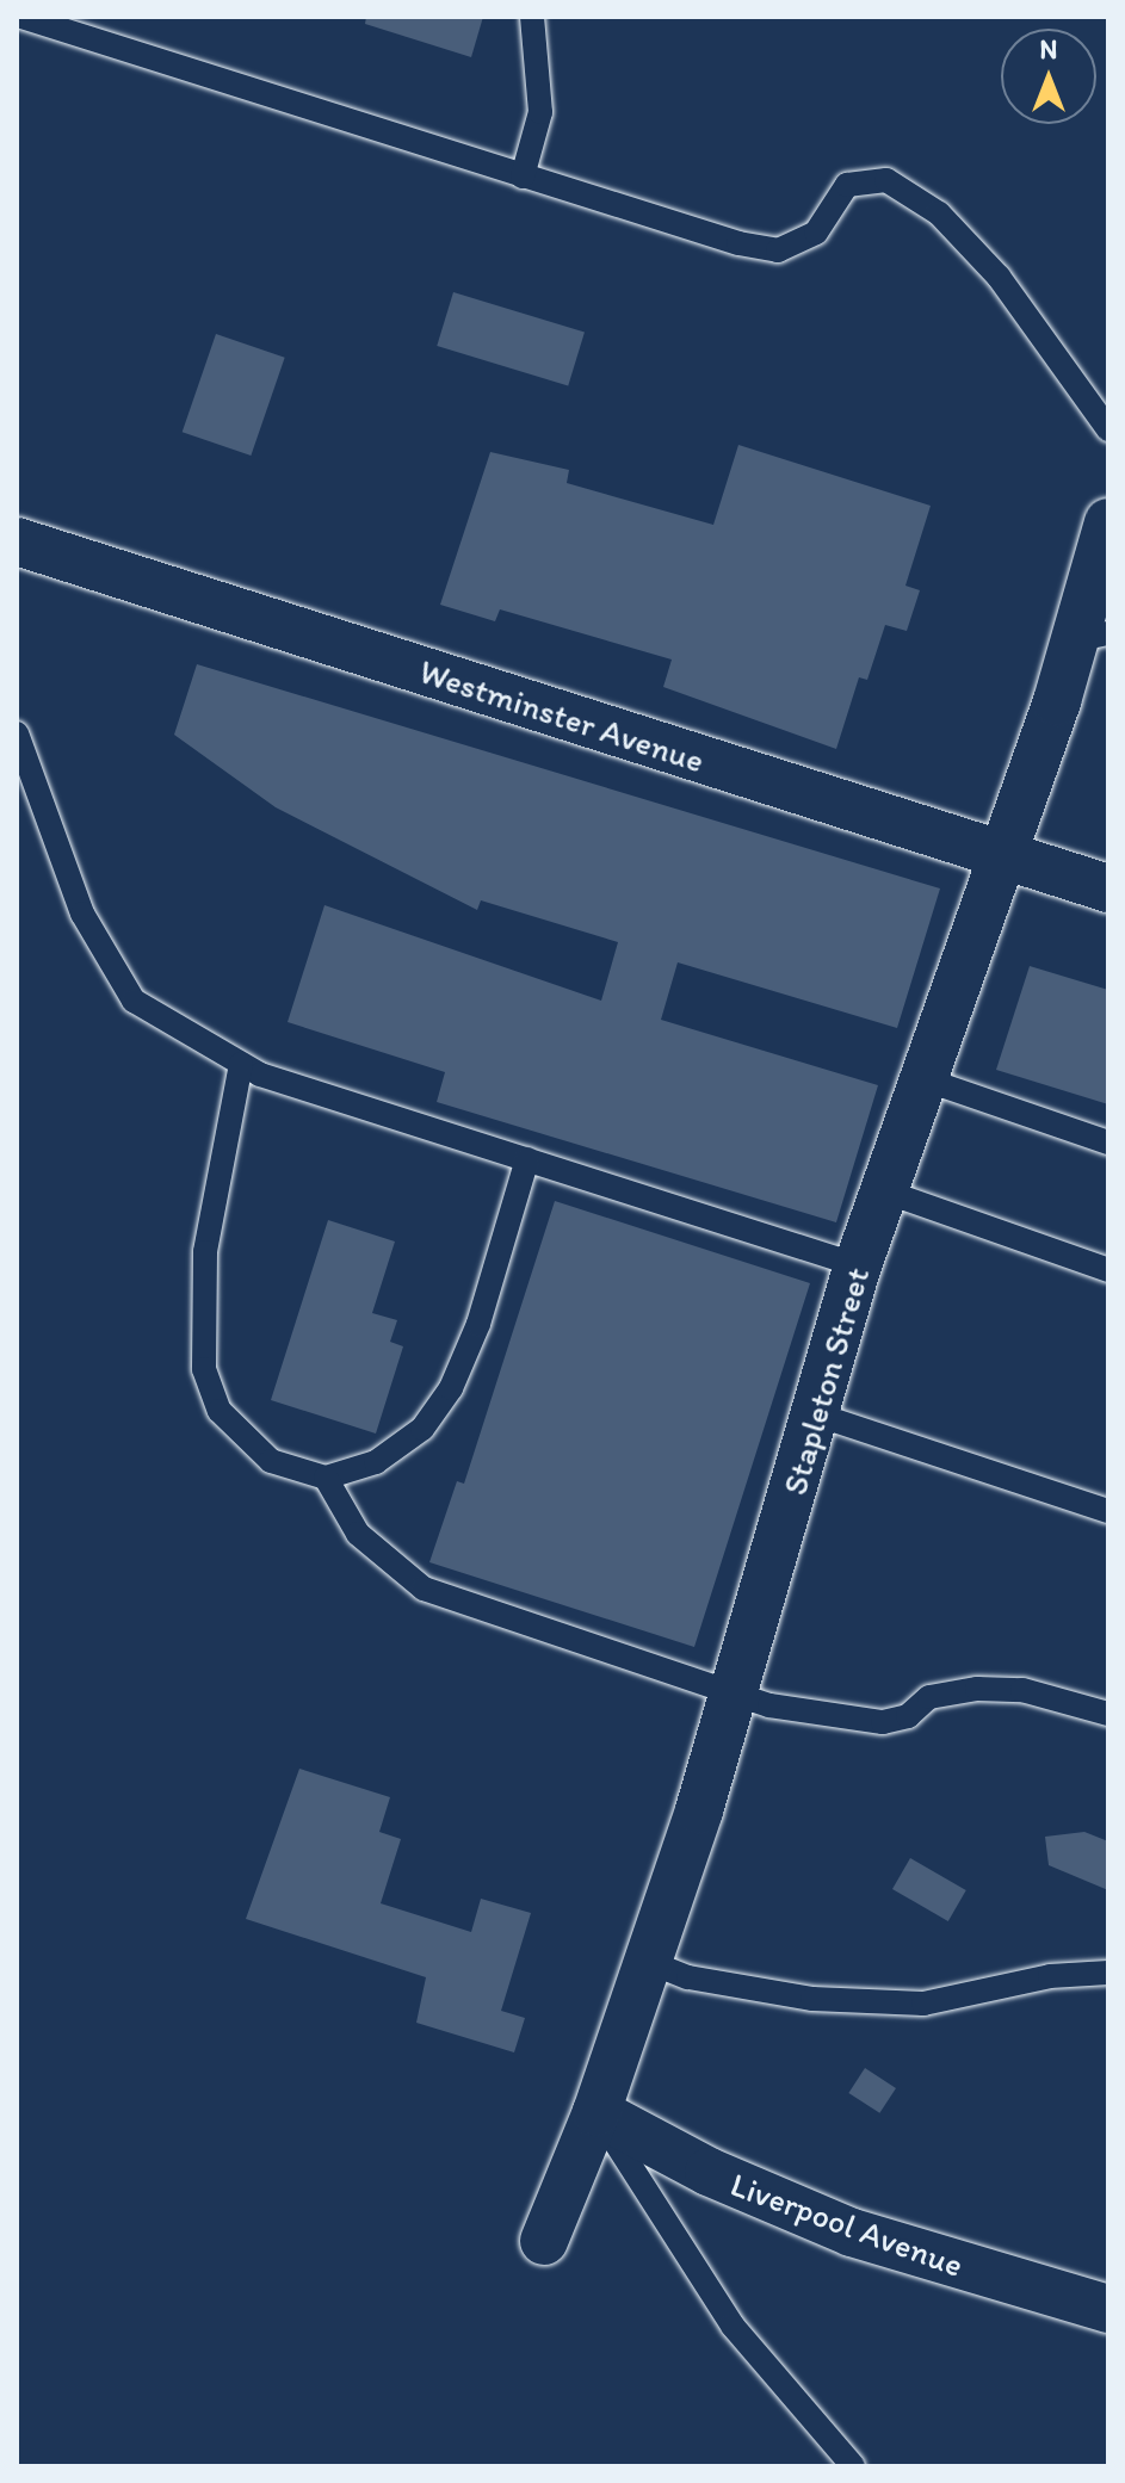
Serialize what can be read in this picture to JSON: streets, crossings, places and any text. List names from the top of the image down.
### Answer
{
  "streets": {
    "street": ["Westminster Avenue", "Stapleton Street", "Liverpool Avenue"]
  },
  "crossings": [
    ["Westminster Avenue", "Stapleton Street"],
    ["Stapleton Street", "Liverpool Avenue"]
  ],
  "north": "top"
}
